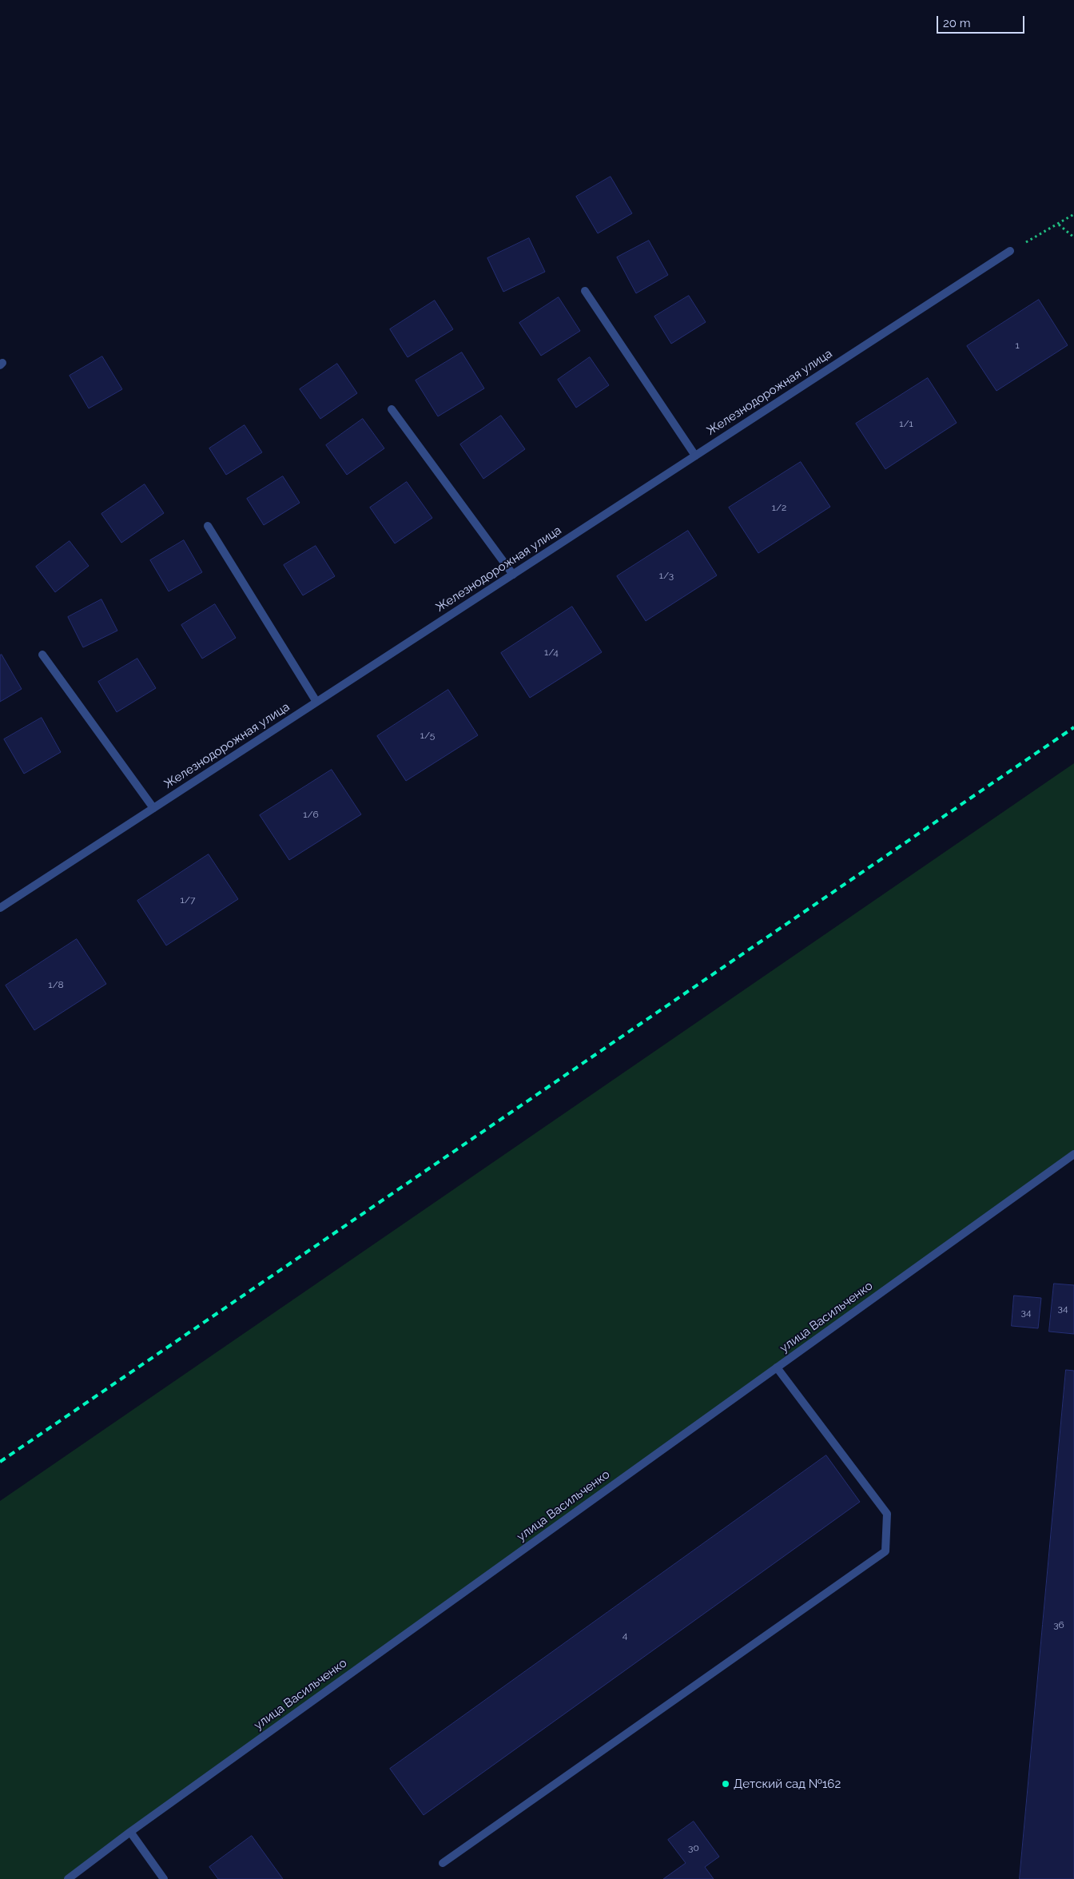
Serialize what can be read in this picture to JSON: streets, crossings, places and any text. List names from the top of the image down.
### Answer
{
  "streets": {
    "street": ["Железнодорожная улица", "улица Васильченко"]
  },
  "places": ["Детский сад №162"],
  "house_numbers": [
    "1",
    "1/1",
    "1/2",
    "1/3",
    "1/4",
    "1/5",
    "1/6",
    "1/7",
    "1/8",
    "34",
    "34",
    "36",
    "4",
    "30"
  ],
  "scale_bar": "20 m"
}
